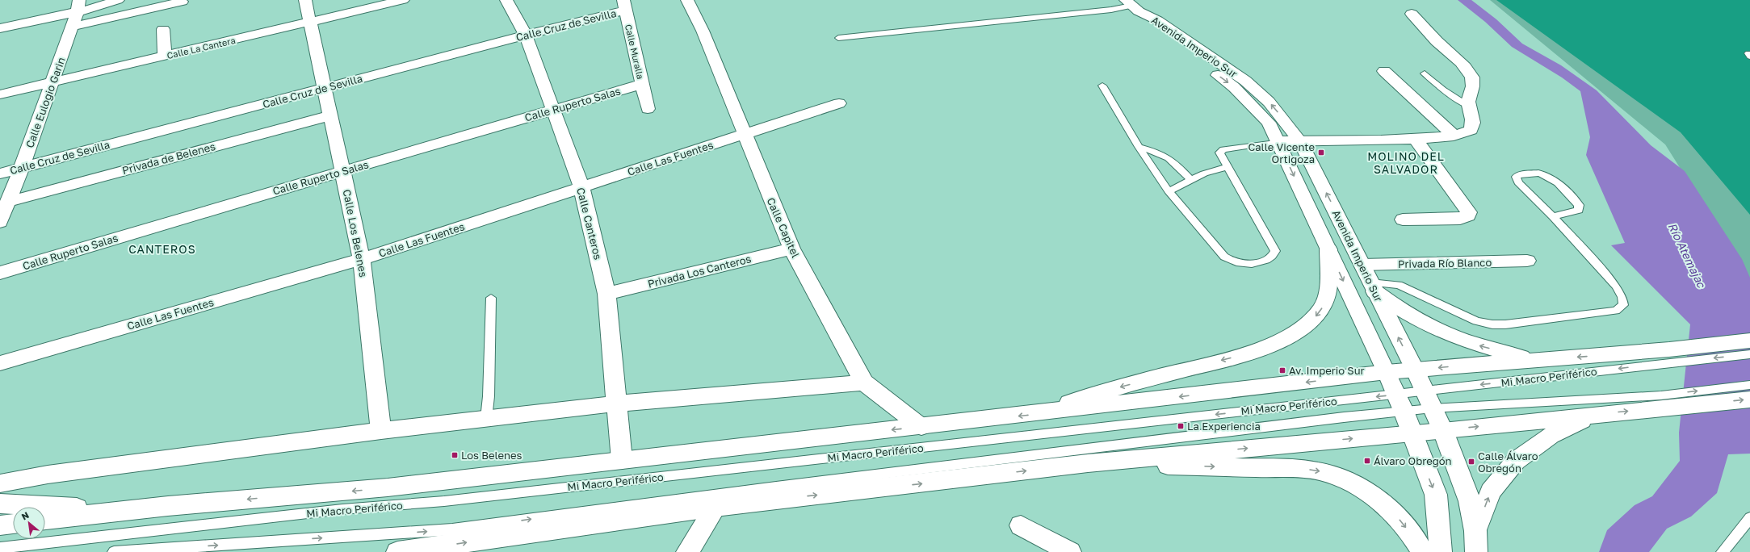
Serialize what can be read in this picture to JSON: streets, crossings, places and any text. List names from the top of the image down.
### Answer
{
  "streets": {
    "main road": [
      "Calle Cruz de Sevilla",
      "Avenida Imperio Sur",
      "Calle La Cantera",
      "Calle Muralla",
      "Calle Eulogio Garin",
      "Calle Ruperto Salas",
      "Privada de Belenes",
      "Calle Las Fuentes",
      "Calle Canteros",
      "Calle Capitel",
      "Calle Los Belenes",
      "Privada Río Blanco",
      "Privada Los Canteros"
    ],
    "lane": ["Mi Macro Periférico"]
  },
  "crossings": [
    ["Calle Cruz de Sevilla", "Calle Muralla"],
    ["Calle Cruz de Sevilla", "Calle Eulogio Garin"],
    ["Calle Cruz de Sevilla", "Calle Canteros"],
    ["Calle Cruz de Sevilla", "Calle Los Belenes"],
    ["Avenida Imperio Sur", "Privada Río Blanco"],
    ["Calle La Cantera", "Calle Eulogio Garin"],
    ["Calle La Cantera", "Calle Los Belenes"],
    ["Calle Muralla", "Calle Ruperto Salas"],
    ["Calle Eulogio Garin", "Privada de Belenes"],
    ["Calle Ruperto Salas", "Calle Canteros"],
    ["Calle Ruperto Salas", "Calle Los Belenes"],
    ["Privada de Belenes", "Calle Los Belenes"],
    ["Calle Las Fuentes", "Calle Canteros"],
    ["Calle Las Fuentes", "Calle Capitel"],
    ["Calle Las Fuentes", "Calle Los Belenes"],
    ["Calle Canteros", "Privada Los Canteros"],
    ["Calle Capitel", "Privada Los Canteros"]
  ],
  "districts": ["MOLINO DEL SALVADOR", "CANTEROS"],
  "water": ["Río Atemajac"],
  "places": {
    "transit": [
      "Calle Vicente Ortigoza",
      "Av. Imperio Sur",
      "La Experiencia",
      "Los Belenes",
      "Álvaro Obregón",
      "Calle Álvaro Obregón"
    ]
  },
  "north": "top left"
}
